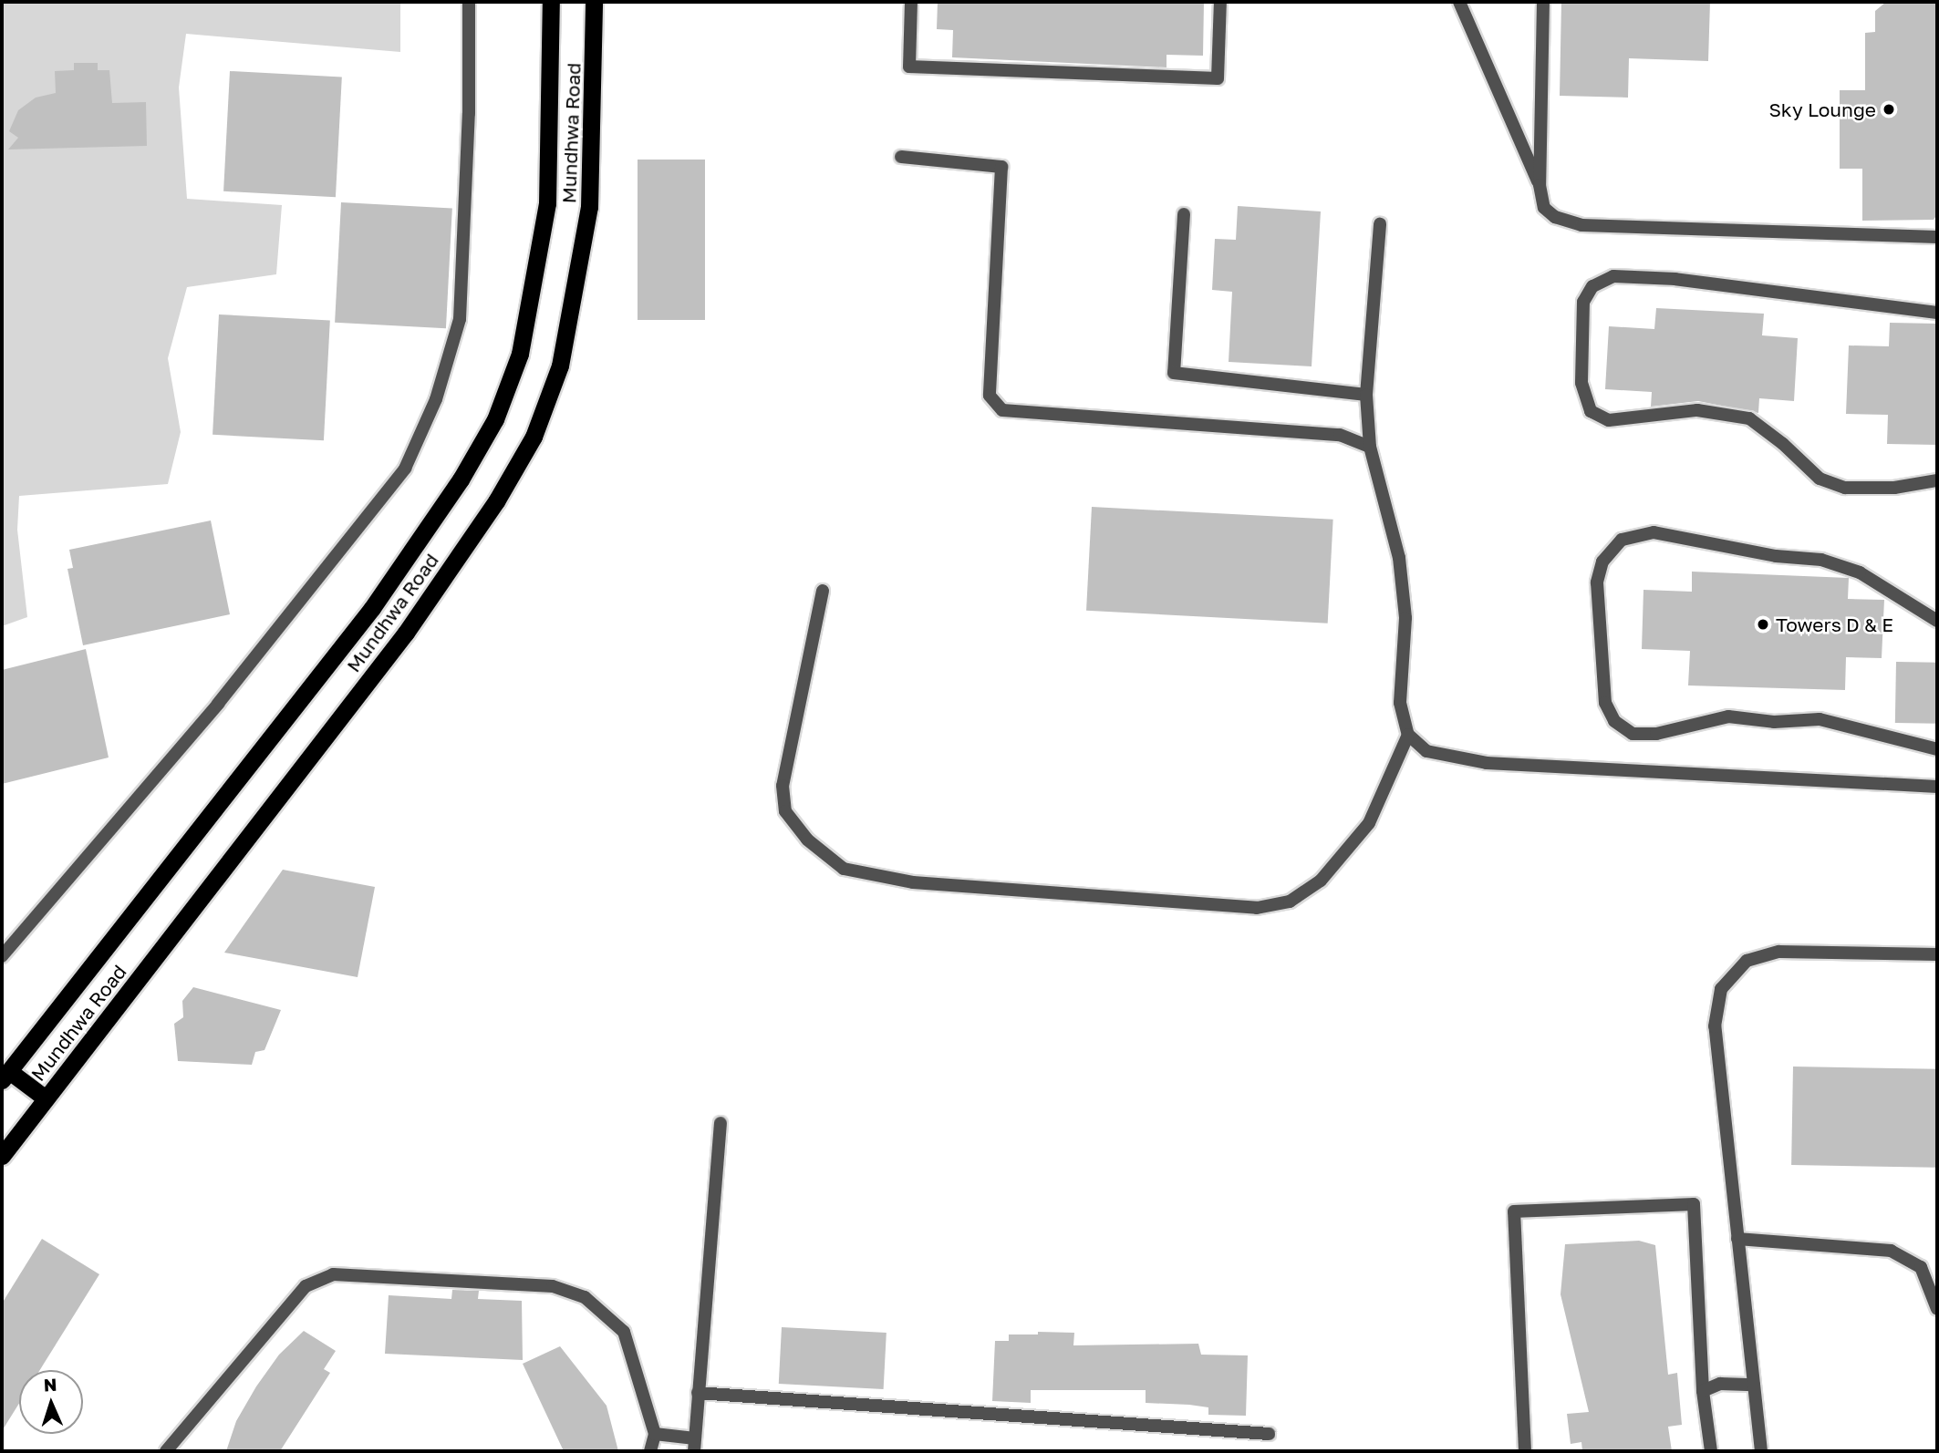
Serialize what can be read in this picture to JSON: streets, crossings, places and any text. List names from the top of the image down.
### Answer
{
  "streets": {
    "highway": ["Mundhwa Road"]
  },
  "places": ["Sky Lounge", "Towers D & E"],
  "north": "top"
}
